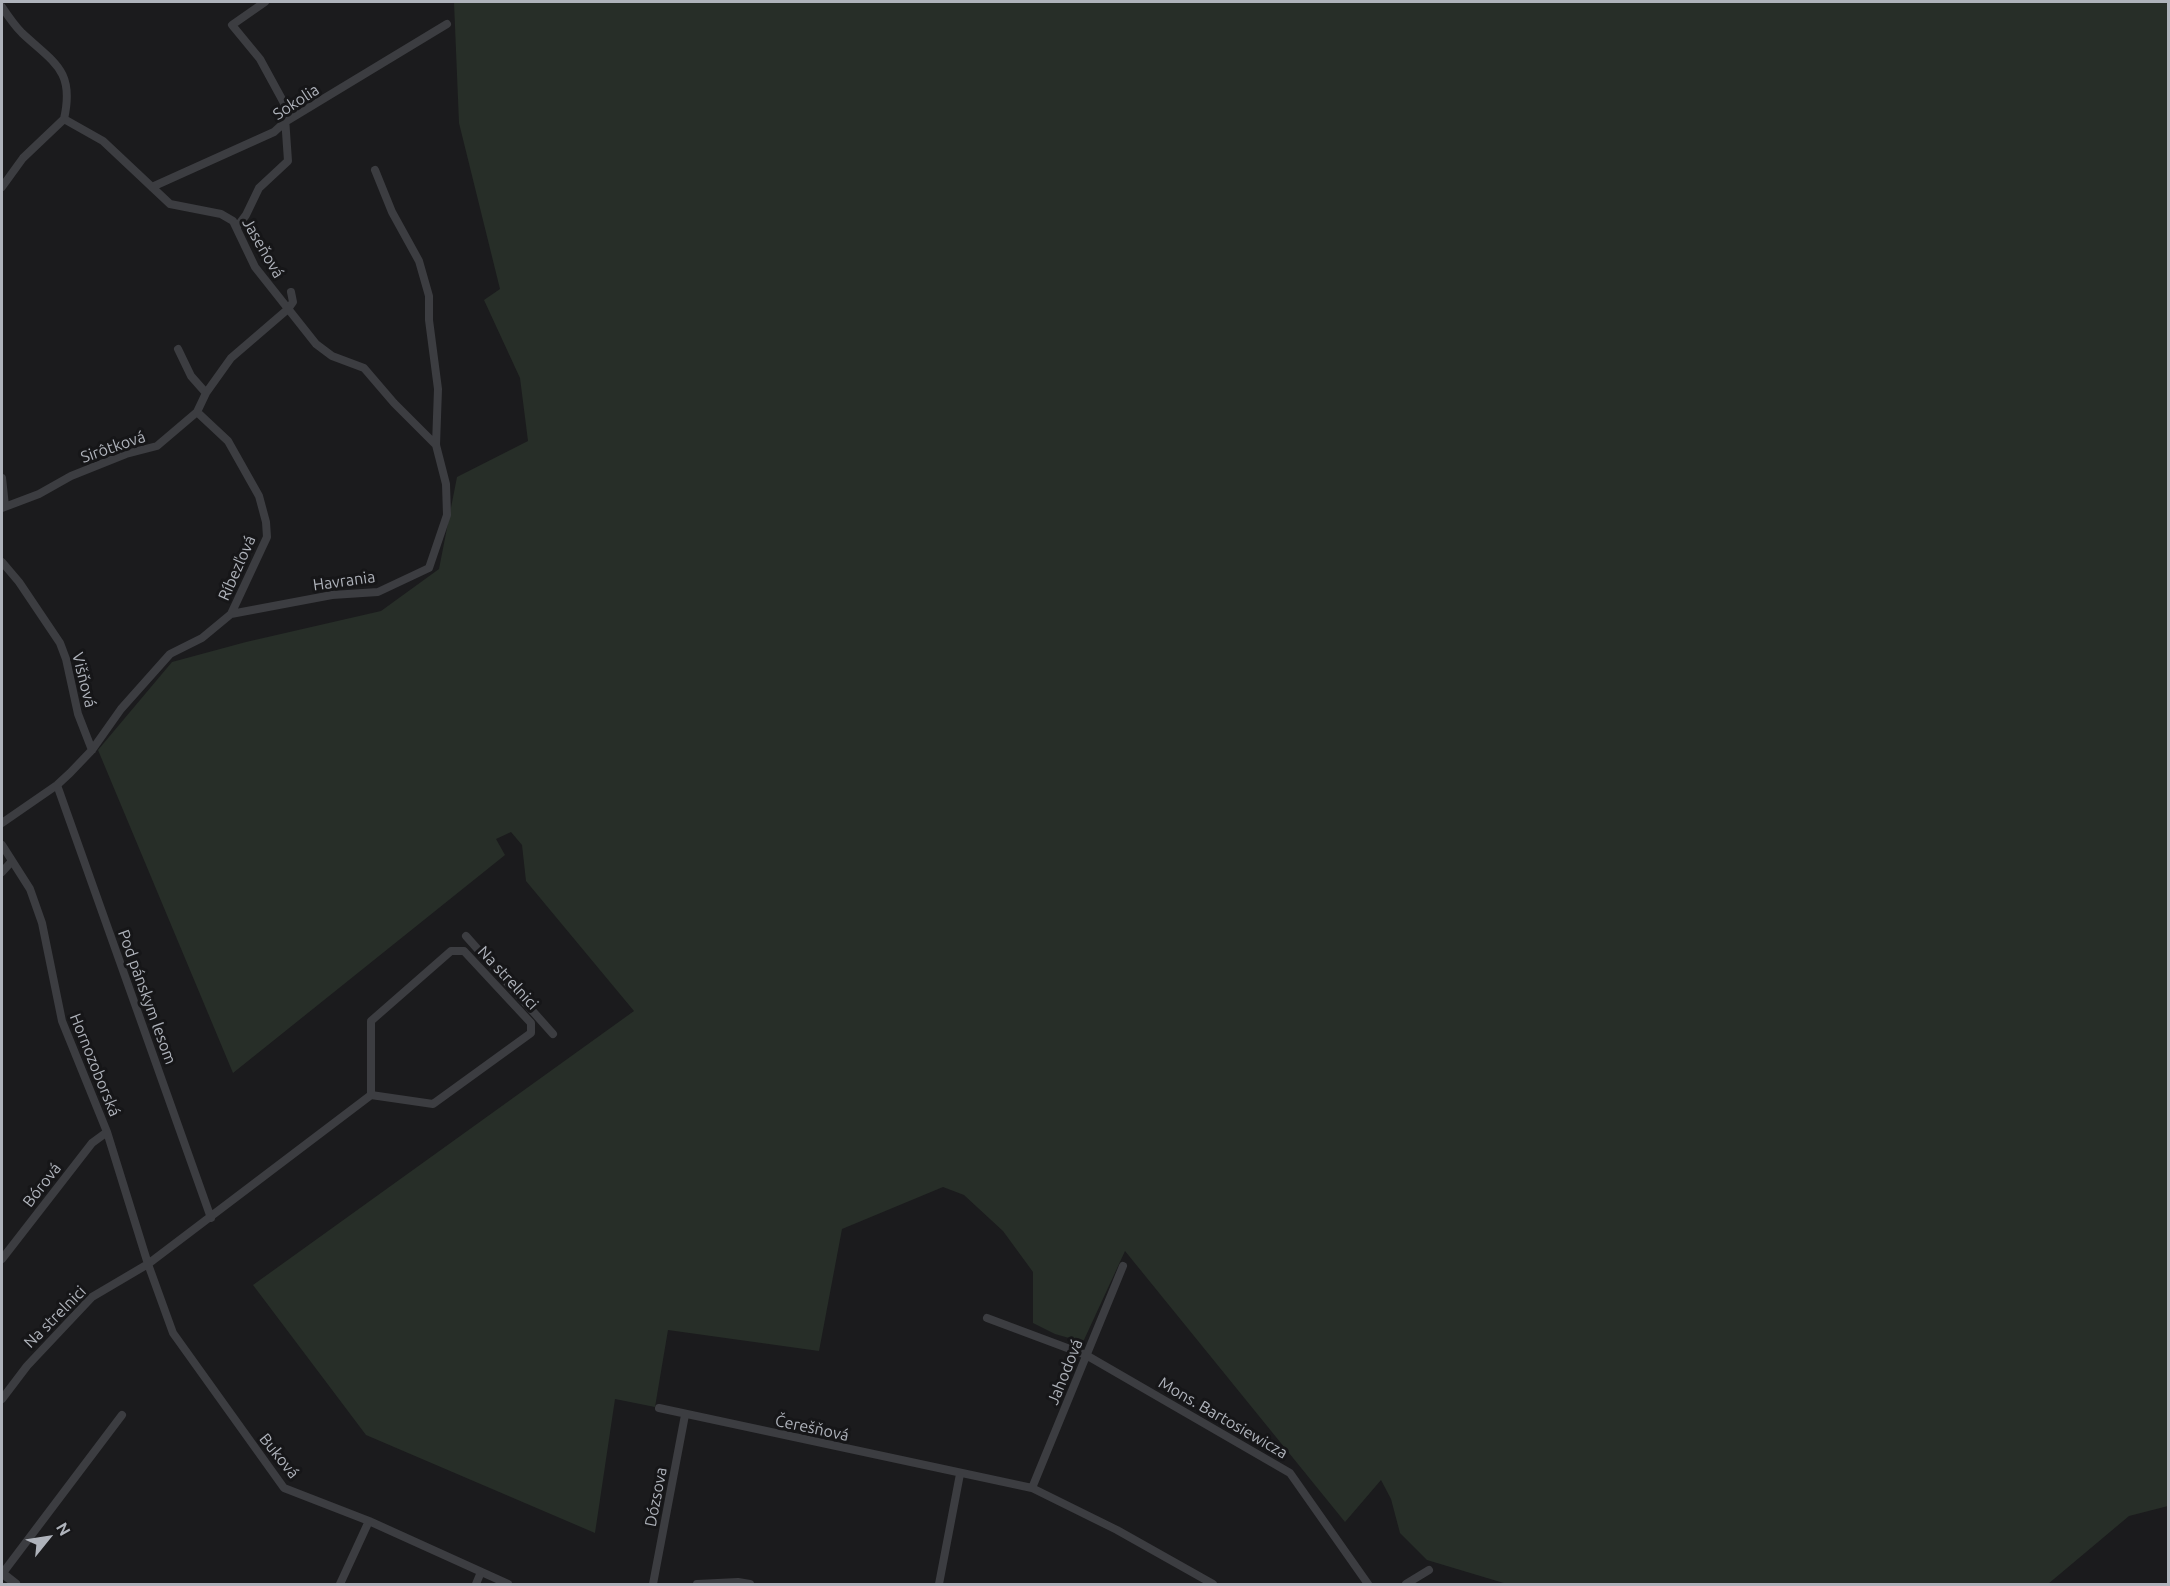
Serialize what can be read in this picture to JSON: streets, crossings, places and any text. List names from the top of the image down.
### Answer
{
  "streets": {
    "street": [
      "Sokolia",
      "Jaseňová",
      "Sirôtková",
      "Ríbezľová",
      "Havrania",
      "Višňová",
      "Na strelnici",
      "Pod pánskym lesom",
      "Hornozoborská",
      "Bórová",
      "Jahodová",
      "Mons. Bartosiewicza",
      "Čerešňová",
      "Buková",
      "Dózsova"
    ]
  },
  "crossings": [
    ["Sokolia", "Jaseňová"],
    ["Jaseňová", "Sirôtková"],
    ["Jaseňová", "Havrania"],
    ["Sirôtková", "Ríbezľová"],
    ["Ríbezľová", "Havrania"],
    ["Havrania", "Višňová"],
    ["Havrania", "Pod pánskym lesom"],
    ["Na strelnici", "Pod pánskym lesom"],
    ["Na strelnici", "Hornozoborská"],
    ["Na strelnici", "Buková"],
    ["Hornozoborská", "Bórová"],
    ["Hornozoborská", "Buková"],
    ["Jahodová", "Mons. Bartosiewicza"],
    ["Jahodová", "Čerešňová"],
    ["Čerešňová", "Dózsova"]
  ],
  "north": "top right"
}
